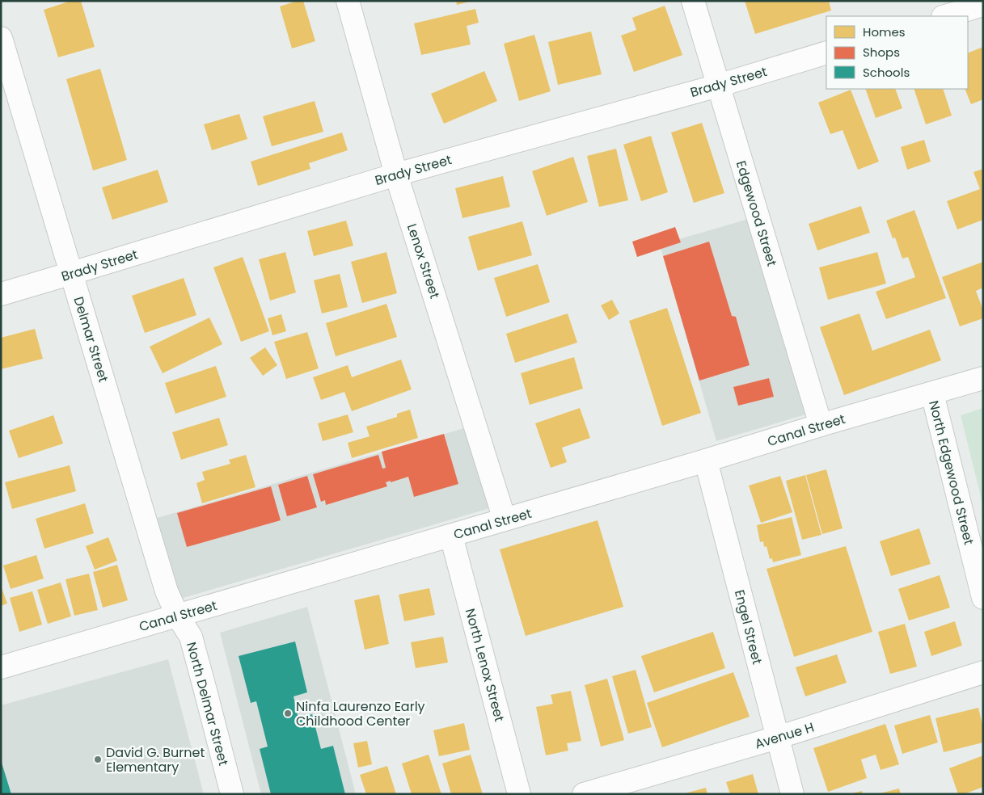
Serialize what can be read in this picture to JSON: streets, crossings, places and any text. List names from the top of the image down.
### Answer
{
  "streets": {
    "street": [
      "Brady Street",
      "Edgewood Street",
      "Lenox Street",
      "Delmar Street",
      "Canal Street",
      "North Edgewood Street",
      "Engel Street",
      "North Lenox Street",
      "North Delmar Street",
      "Avenue H"
    ]
  },
  "crossings": [
    ["Brady Street", "Edgewood Street"],
    ["Brady Street", "Lenox Street"],
    ["Brady Street", "Delmar Street"],
    ["Edgewood Street", "Canal Street"],
    ["Lenox Street", "Canal Street"],
    ["Delmar Street", "Canal Street"],
    ["Delmar Street", "North Delmar Street"],
    ["Canal Street", "North Edgewood Street"],
    ["Canal Street", "Engel Street"],
    ["Canal Street", "North Lenox Street"],
    ["Canal Street", "North Delmar Street"],
    ["Engel Street", "Avenue H"]
  ],
  "places": ["Ninfa Laurenzo Early Childhood Center", "David G. Burnet Elementary"],
  "legend": ["Homes", "Shops", "Schools"]
}
